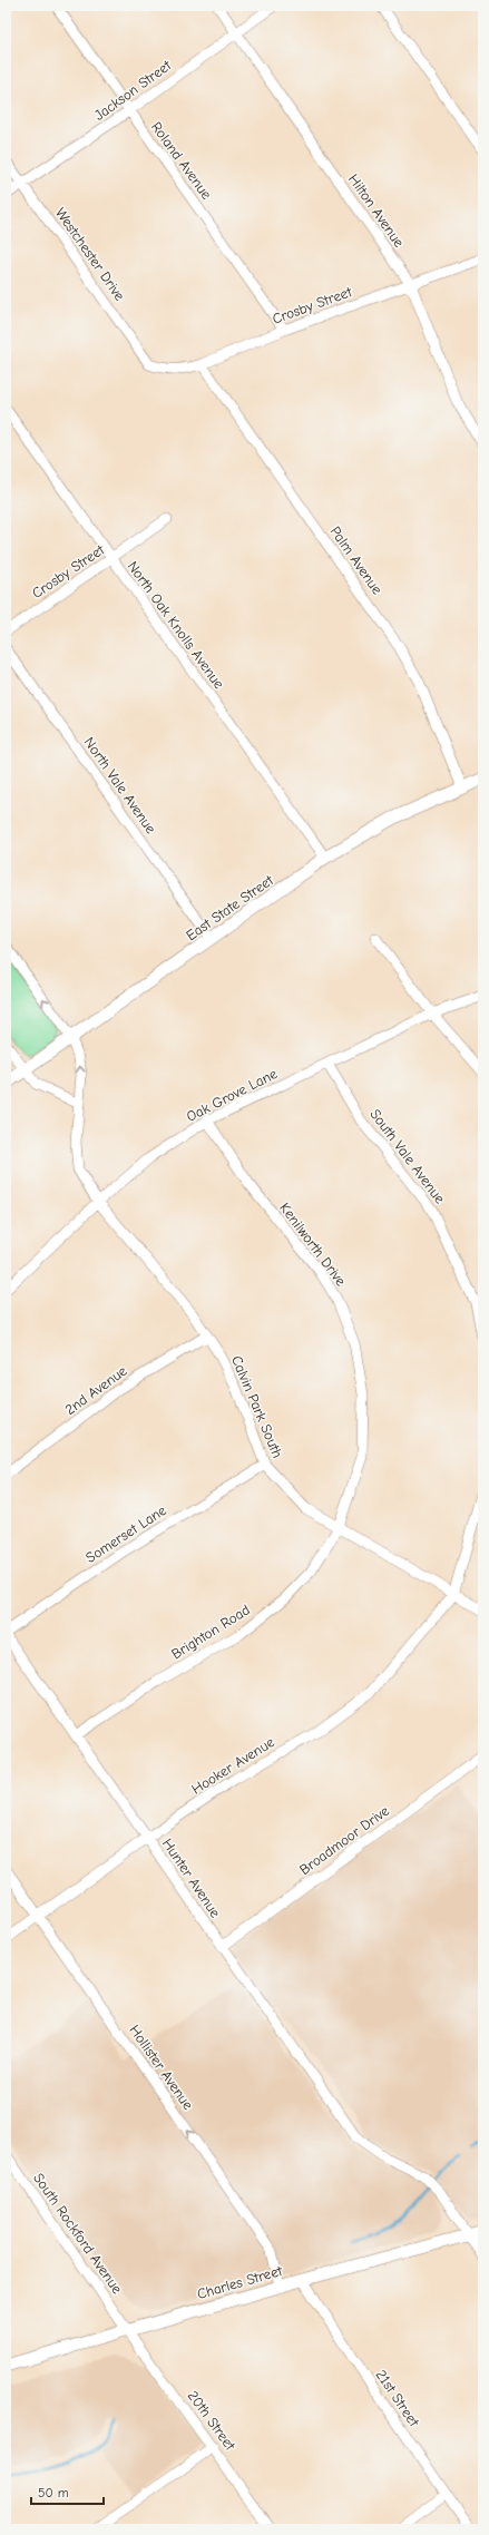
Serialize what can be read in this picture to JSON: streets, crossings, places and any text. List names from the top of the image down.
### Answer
{
  "streets": {
    "main road": ["East State Street", "Charles Street"],
    "street": [
      "Jackson Street",
      "Roland Avenue",
      "Hilton Avenue",
      "Westchester Drive",
      "Crosby Street",
      "Palm Avenue",
      "North Oak Knolls Avenue",
      "North Vale Avenue",
      "Oak Grove Lane",
      "South Vale Avenue",
      "Kenilworth Drive",
      "2nd Avenue",
      "Calvin Park South",
      "Somerset Lane",
      "Brighton Road",
      "Hooker Avenue",
      "Broadmoor Drive",
      "Hunter Avenue",
      "Hollister Avenue",
      "South Rockford Avenue",
      "21st Street",
      "20th Street"
    ]
  },
  "crossings": [
    ["Jackson Street", "Roland Avenue"],
    ["Jackson Street", "Hilton Avenue"],
    ["Jackson Street", "Westchester Drive"],
    ["Roland Avenue", "Crosby Street"],
    ["Hilton Avenue", "Crosby Street"],
    ["Westchester Drive", "Crosby Street"],
    ["Crosby Street", "Palm Avenue"],
    ["Crosby Street", "North Oak Knolls Avenue"],
    ["Palm Avenue", "East State Street"],
    ["North Oak Knolls Avenue", "East State Street"],
    ["North Vale Avenue", "East State Street"],
    ["East State Street", "Calvin Park South"],
    ["Oak Grove Lane", "South Vale Avenue"],
    ["Oak Grove Lane", "Kenilworth Drive"],
    ["Oak Grove Lane", "Calvin Park South"],
    ["Kenilworth Drive", "Calvin Park South"],
    ["Kenilworth Drive", "Brighton Road"],
    ["2nd Avenue", "Calvin Park South"],
    ["Calvin Park South", "Somerset Lane"],
    ["Calvin Park South", "Brighton Road"],
    ["Calvin Park South", "Hooker Avenue"],
    ["Somerset Lane", "Hunter Avenue"],
    ["Brighton Road", "Hunter Avenue"],
    ["Hooker Avenue", "Hunter Avenue"],
    ["Hooker Avenue", "Hollister Avenue"],
    ["Broadmoor Drive", "Hunter Avenue"],
    ["Hunter Avenue", "Charles Street"],
    ["Hollister Avenue", "Charles Street"],
    ["South Rockford Avenue", "Charles Street"],
    ["South Rockford Avenue", "20th Street"],
    ["Charles Street", "21st Street"],
    ["Charles Street", "20th Street"]
  ],
  "one_way": ["Hollister Avenue"],
  "scale_bar": "50 m"
}
